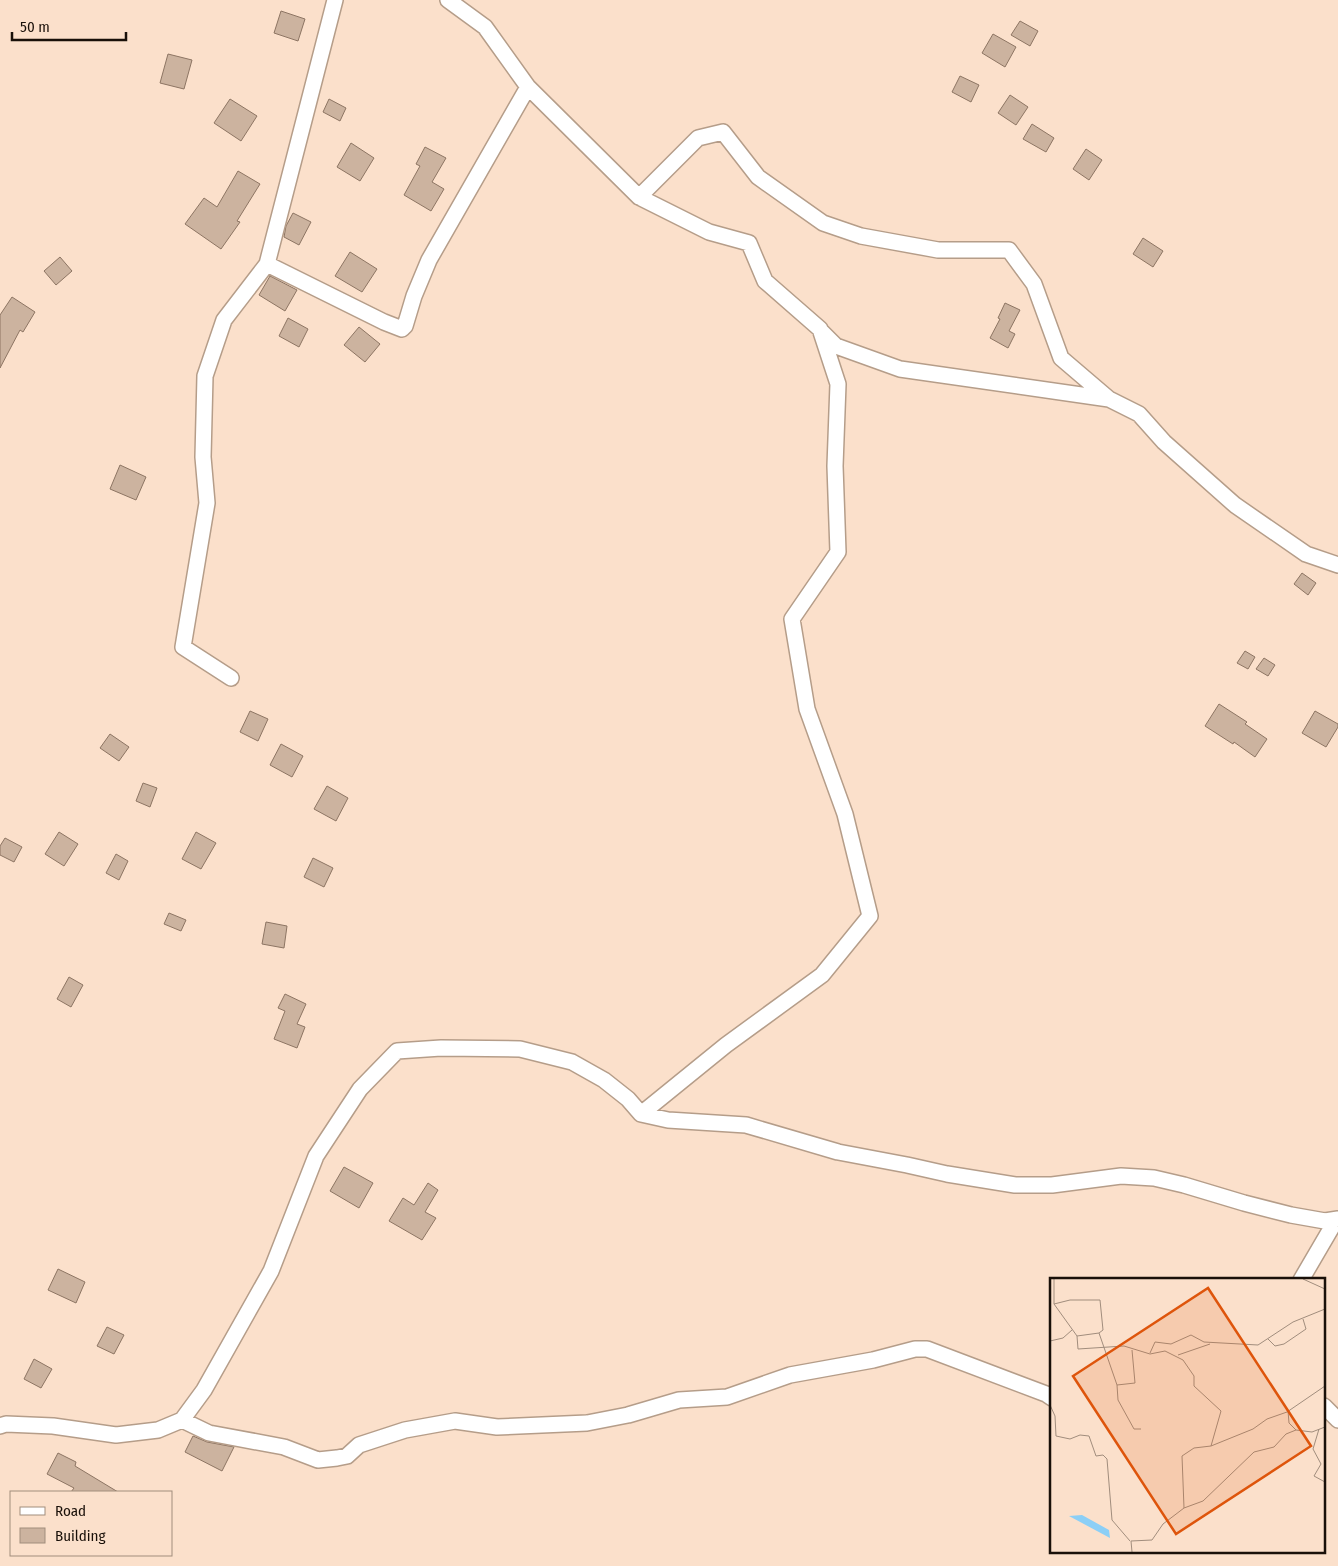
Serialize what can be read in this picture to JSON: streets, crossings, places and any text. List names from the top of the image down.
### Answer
{
  "legend": ["Road", "Building"],
  "scale_bar": "50 m"
}
